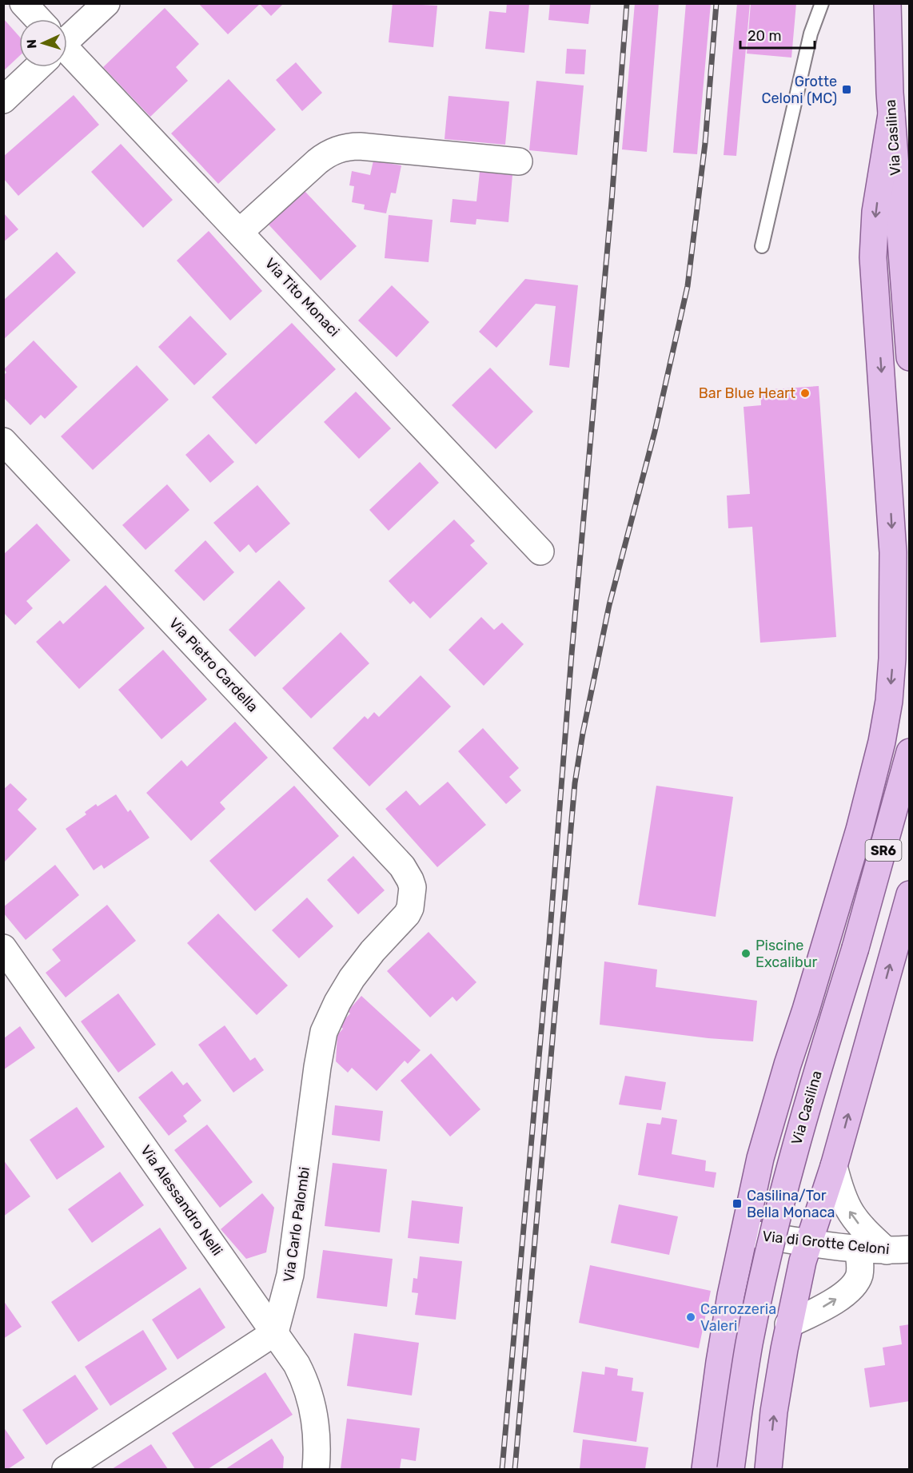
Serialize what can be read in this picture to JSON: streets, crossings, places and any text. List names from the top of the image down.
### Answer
{
  "streets": {
    "main road": ["Via Casilina", "SR6"],
    "street": [
      "Via Tito Monaci",
      "Via Pietro Cardella",
      "Via Alessandro Nelli",
      "Via Carlo Palombi",
      "Via di Grotte Celoni"
    ]
  },
  "crossings": [
    ["Via Pietro Cardella", "Via Carlo Palombi"],
    ["Via Alessandro Nelli", "Via Carlo Palombi"]
  ],
  "places": {
    "transit": ["Grotte Celoni (MC)", "Casilina/Tor Bella Monaca"],
    "other": ["Bar Blue Heart", "Piscine Excalibur", "Carrozzeria Valeri"]
  },
  "scale_bar": "20 m",
  "north": "left"
}
